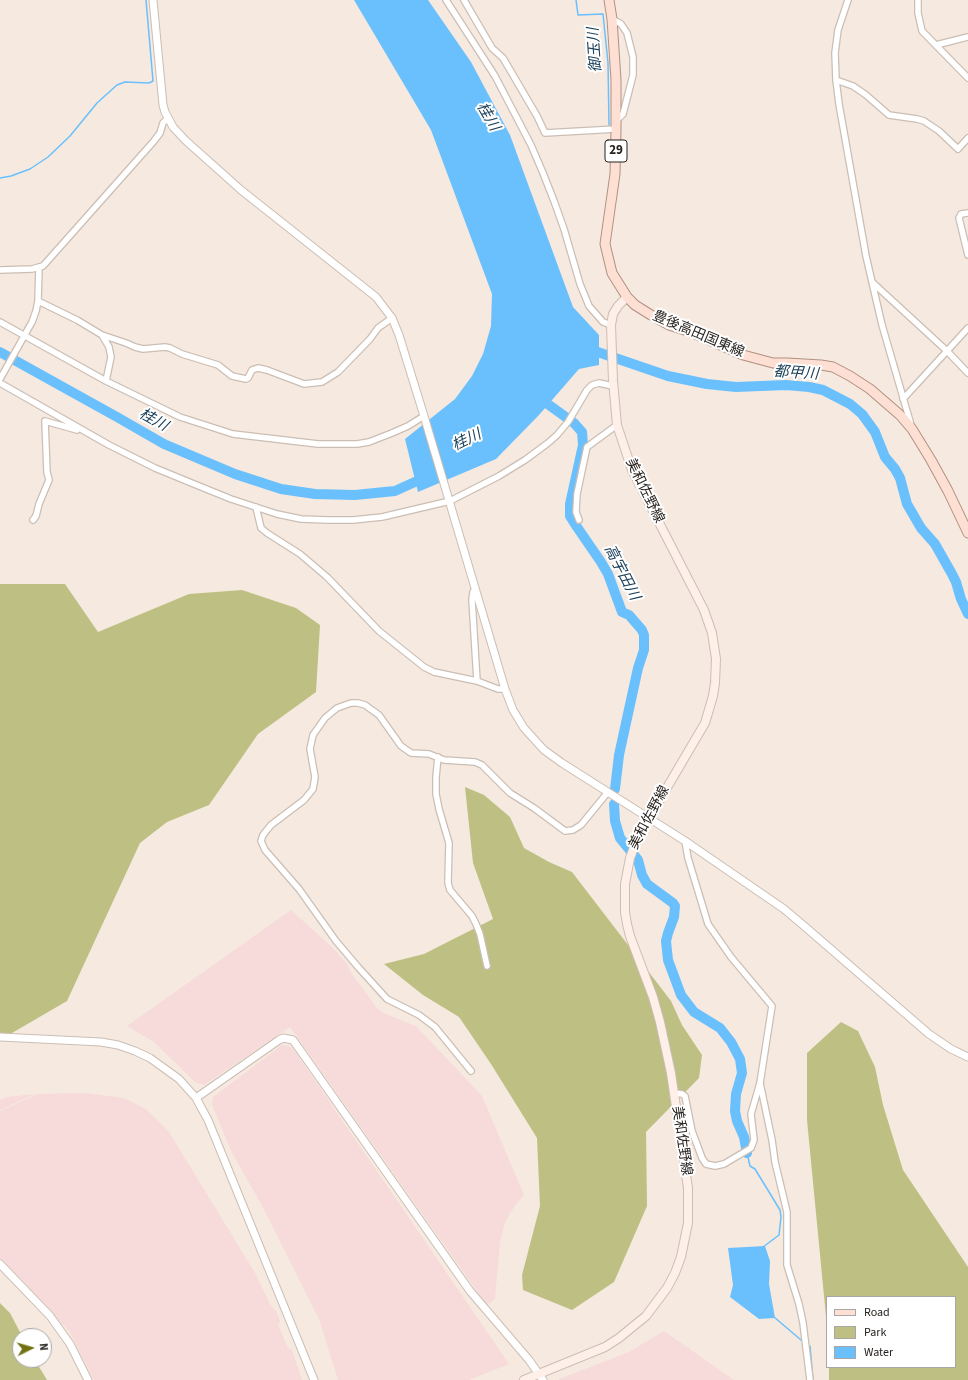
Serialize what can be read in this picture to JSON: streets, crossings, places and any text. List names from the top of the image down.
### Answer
{
  "streets": {
    "main road": ["29", "豊後高田国東線", "美和佐野線"]
  },
  "crossings": [
    ["豊後高田国東線", "美和佐野線"]
  ],
  "water": [
    "御玉川",
    "桂川",
    "都甲川",
    "高宇田川"
  ],
  "legend": ["Road", "Park", "Water"],
  "north": "right"
}
